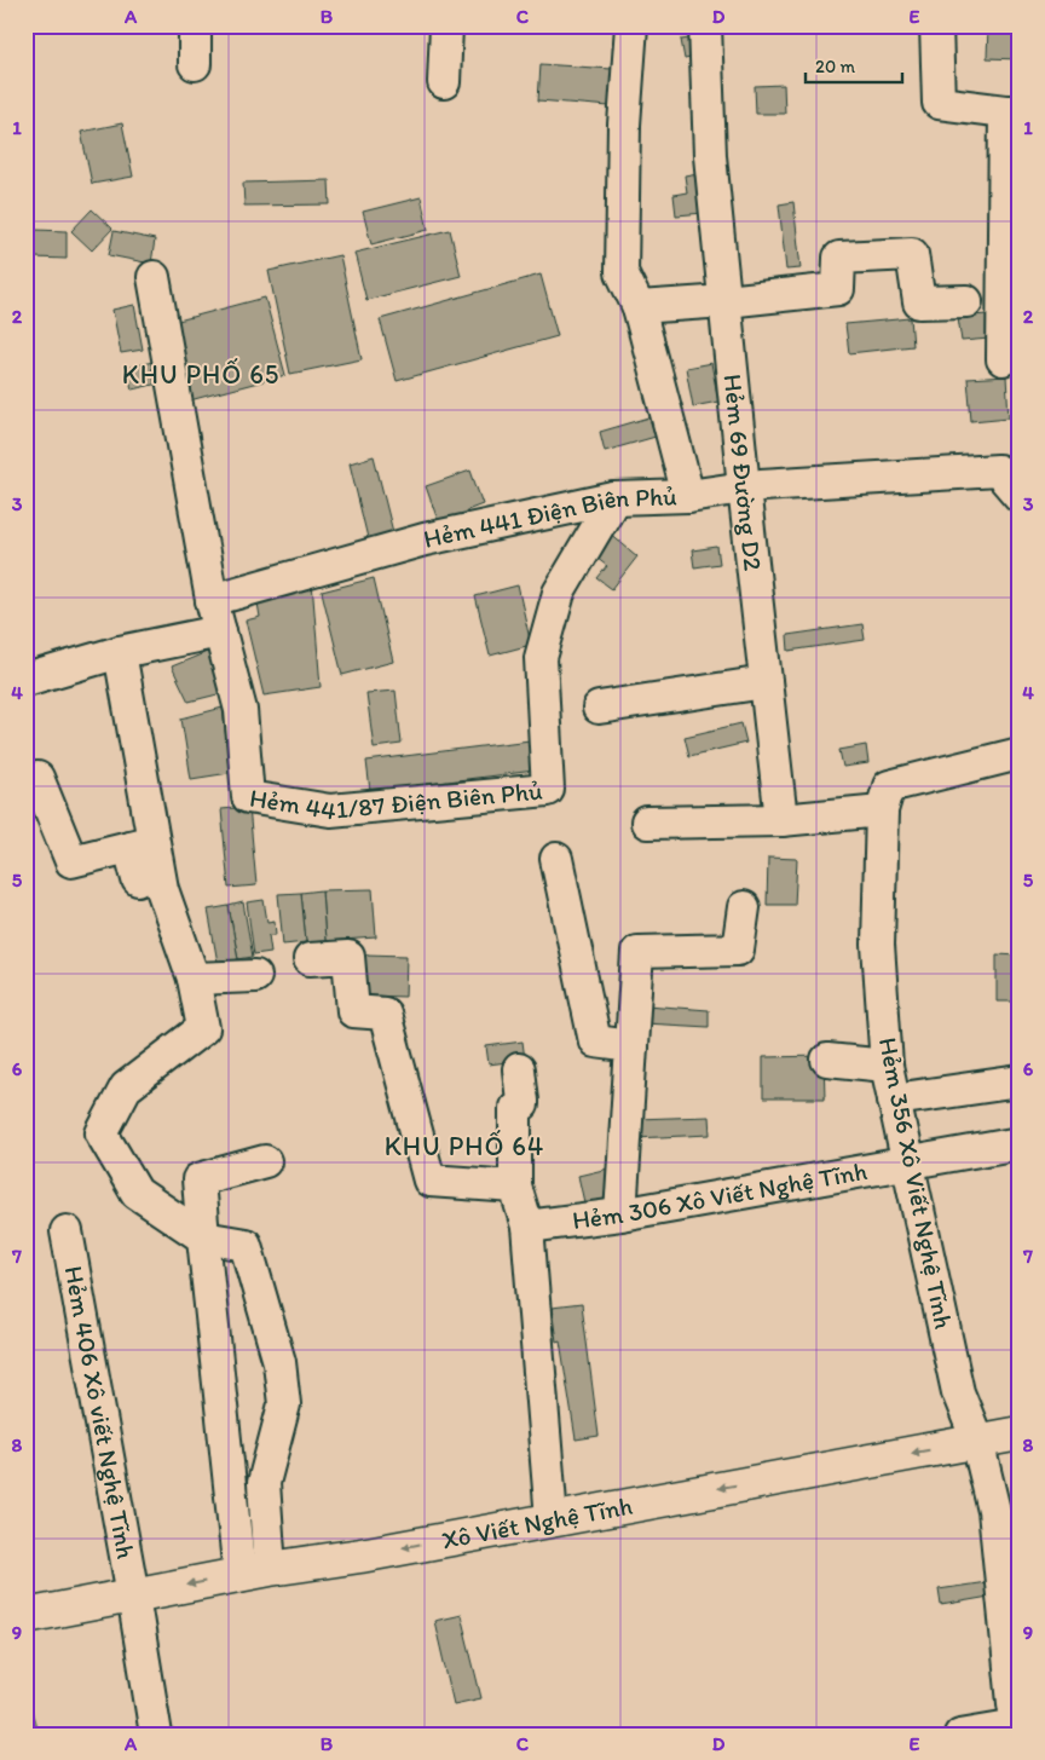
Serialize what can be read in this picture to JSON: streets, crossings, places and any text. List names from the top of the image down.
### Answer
{
  "streets": {
    "main road": ["Xô Viết Nghệ Tĩnh"],
    "street": [
      "Hẻm 69 Đường D2",
      "Hẻm 441 Điện Biên Phủ",
      "Hẻm 441/87 Điện Biên Phủ",
      "Hẻm 356 Xô Viết Nghệ Tĩnh",
      "Hẻm 306 Xô Viết Nghệ Tĩnh",
      "Hẻm 406 Xô viết Nghệ Tĩnh"
    ]
  },
  "crossings": [
    ["Hẻm 69 Đường D2", "Hẻm 441 Điện Biên Phủ"],
    ["Hẻm 441 Điện Biên Phủ", "Hẻm 441/87 Điện Biên Phủ"],
    ["Hẻm 356 Xô Viết Nghệ Tĩnh", "Hẻm 306 Xô Viết Nghệ Tĩnh"],
    ["Hẻm 356 Xô Viết Nghệ Tĩnh", "Xô Viết Nghệ Tĩnh"],
    ["Hẻm 406 Xô viết Nghệ Tĩnh", "Xô Viết Nghệ Tĩnh"]
  ],
  "one_way": ["Xô Viết Nghệ Tĩnh"],
  "districts": ["KHU PHỐ 65", "KHU PHỐ 64"],
  "scale_bar": "20 m",
  "grid": {
    "columns": [
      "A",
      "B",
      "C",
      "D",
      "E"
    ],
    "rows": [
      "1",
      "2",
      "3",
      "4",
      "5",
      "6",
      "7",
      "8",
      "9"
    ]
  }
}
